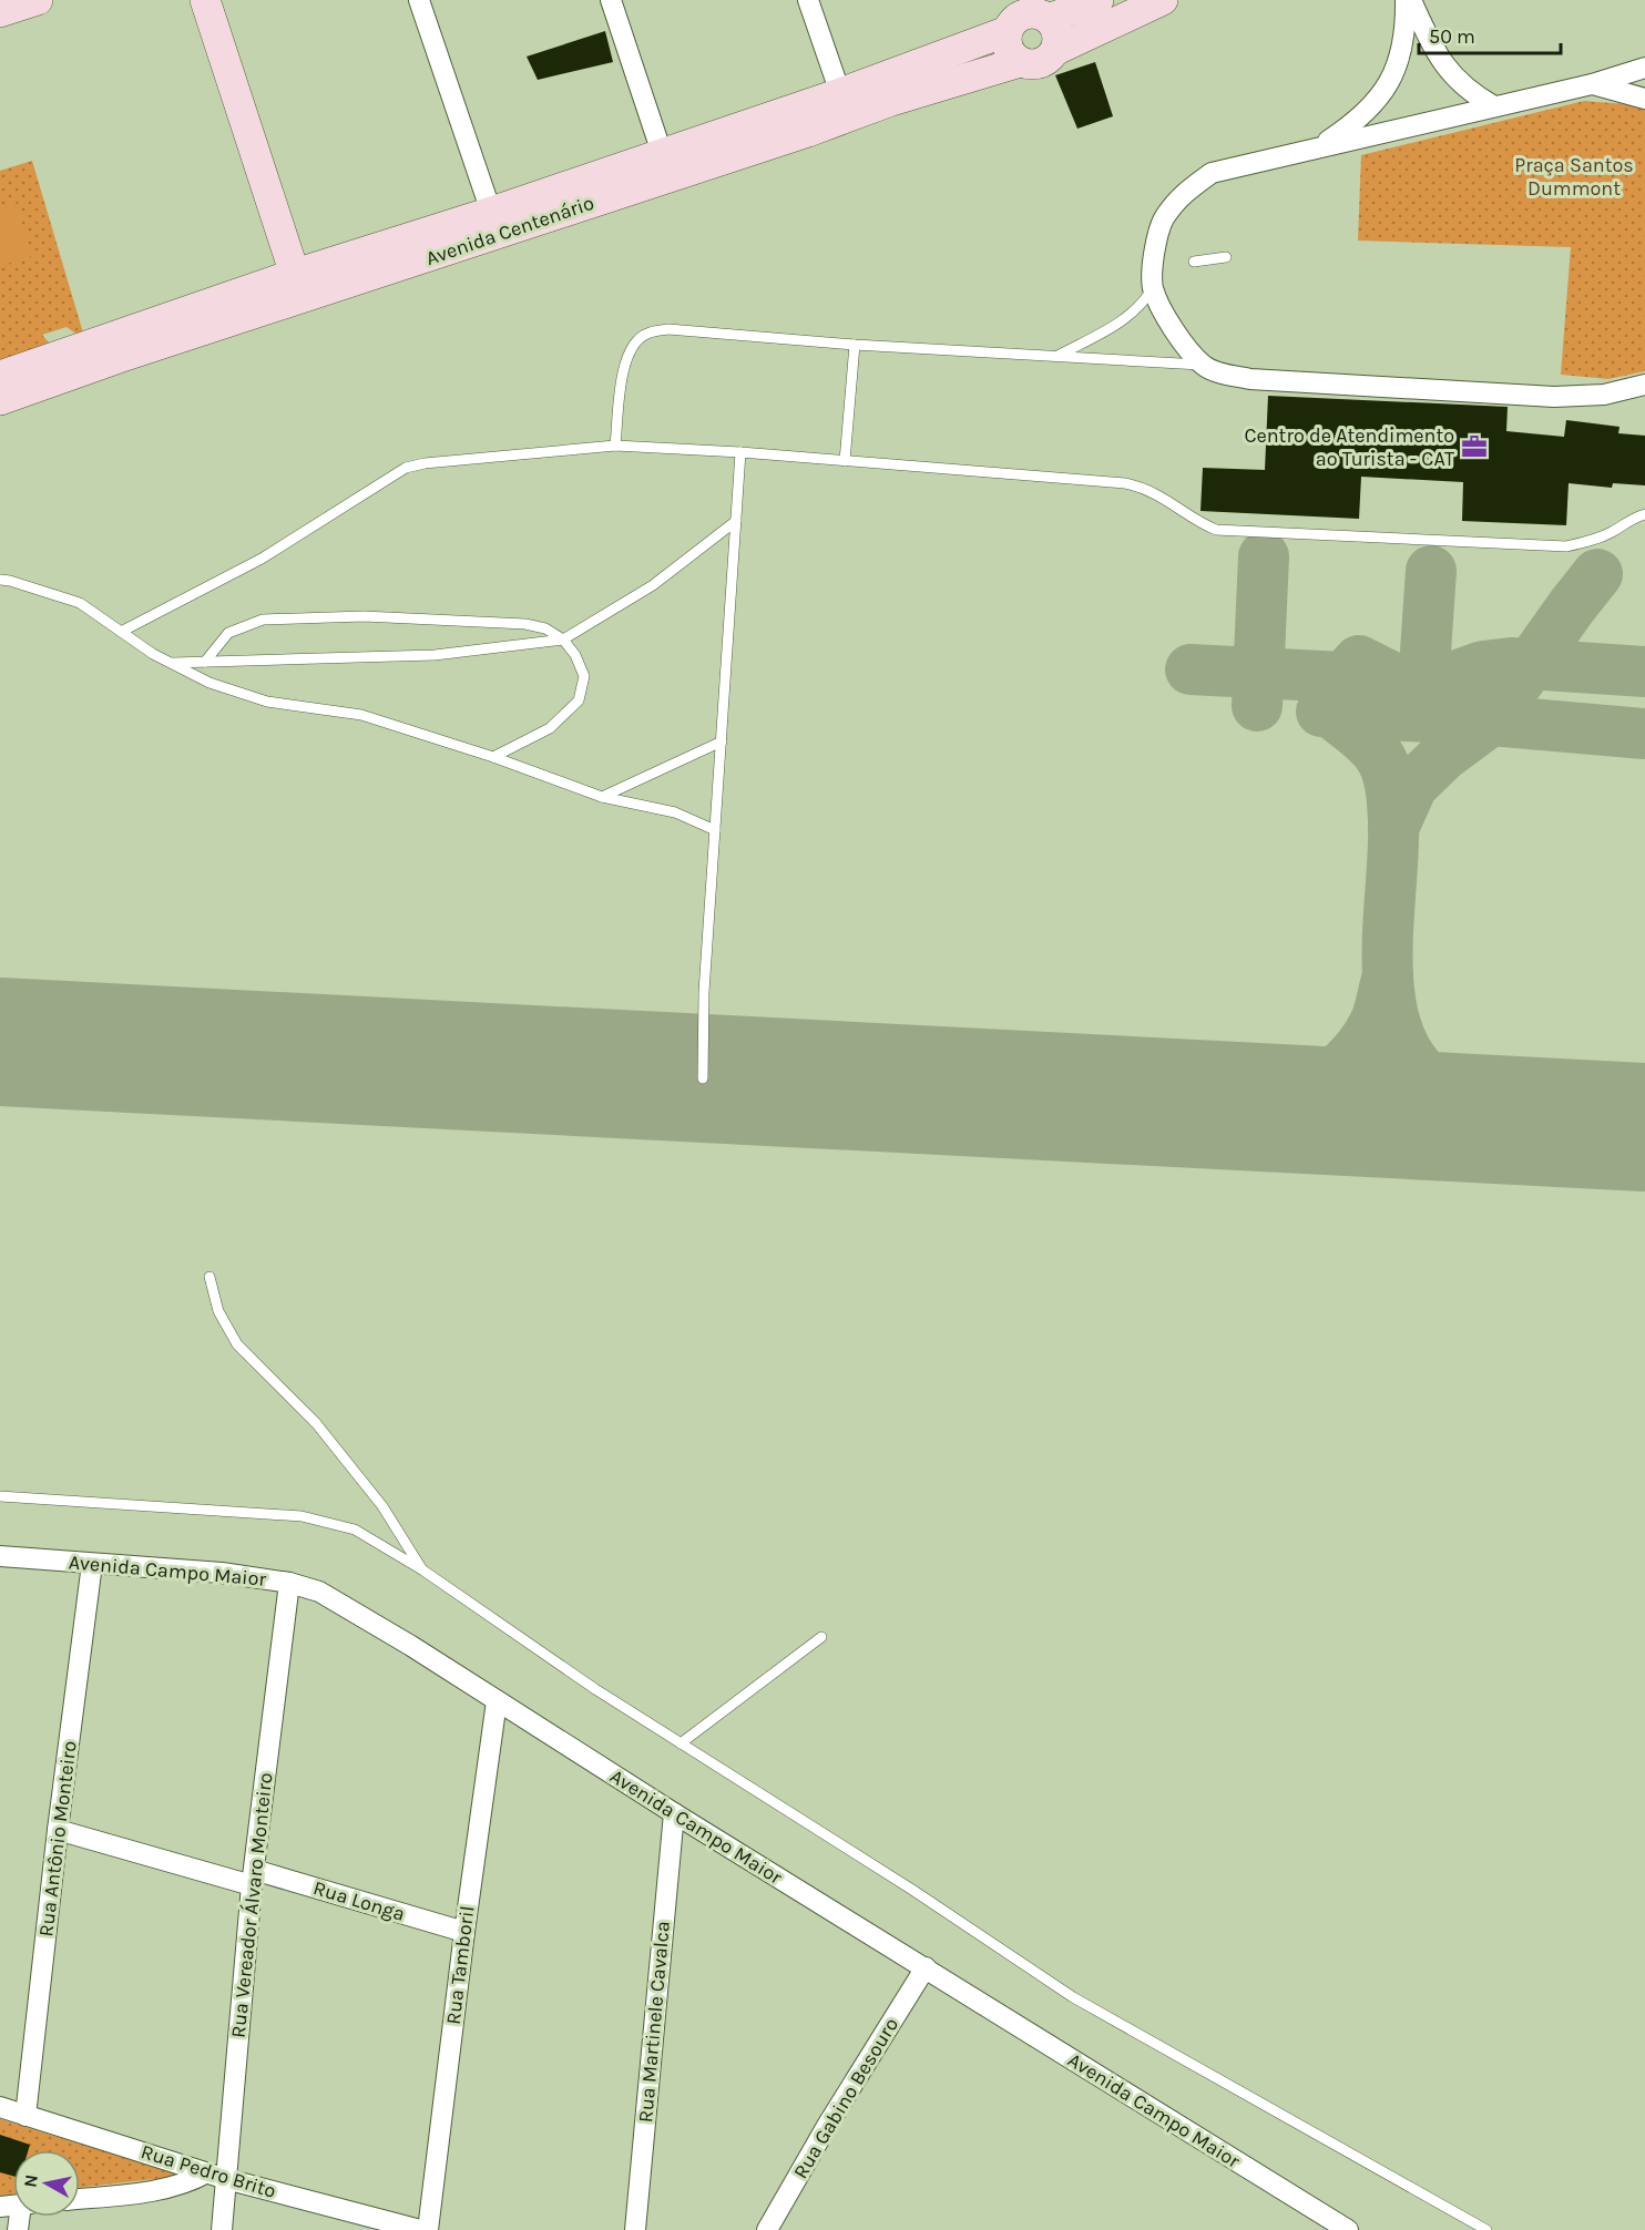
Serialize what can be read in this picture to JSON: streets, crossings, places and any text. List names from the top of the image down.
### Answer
{
  "streets": {
    "main road": ["Avenida Centenário"],
    "street": [
      "Avenida Campo Maior",
      "Rua Antônio Monteiro",
      "Rua Longa",
      "Rua Vereador Álvaro Monteiro",
      "Rua Tamboril",
      "Rua Martinele Cavalca",
      "Rua Gabino Besouro",
      "Rua Pedro Brito"
    ]
  },
  "crossings": [
    ["Avenida Campo Maior", "Rua Antônio Monteiro"],
    ["Avenida Campo Maior", "Rua Vereador Álvaro Monteiro"],
    ["Avenida Campo Maior", "Rua Tamboril"],
    ["Avenida Campo Maior", "Rua Martinele Cavalca"],
    ["Avenida Campo Maior", "Rua Gabino Besouro"],
    ["Rua Antônio Monteiro", "Rua Longa"],
    ["Rua Antônio Monteiro", "Rua Pedro Brito"],
    ["Rua Longa", "Rua Vereador Álvaro Monteiro"],
    ["Rua Longa", "Rua Tamboril"],
    ["Rua Vereador Álvaro Monteiro", "Rua Pedro Brito"]
  ],
  "parks": ["Praça Santos Dummont"],
  "places": {
    "office": ["Centro de Atendimento ao Turista - CAT"]
  },
  "scale_bar": "50 m",
  "north": "left"
}
